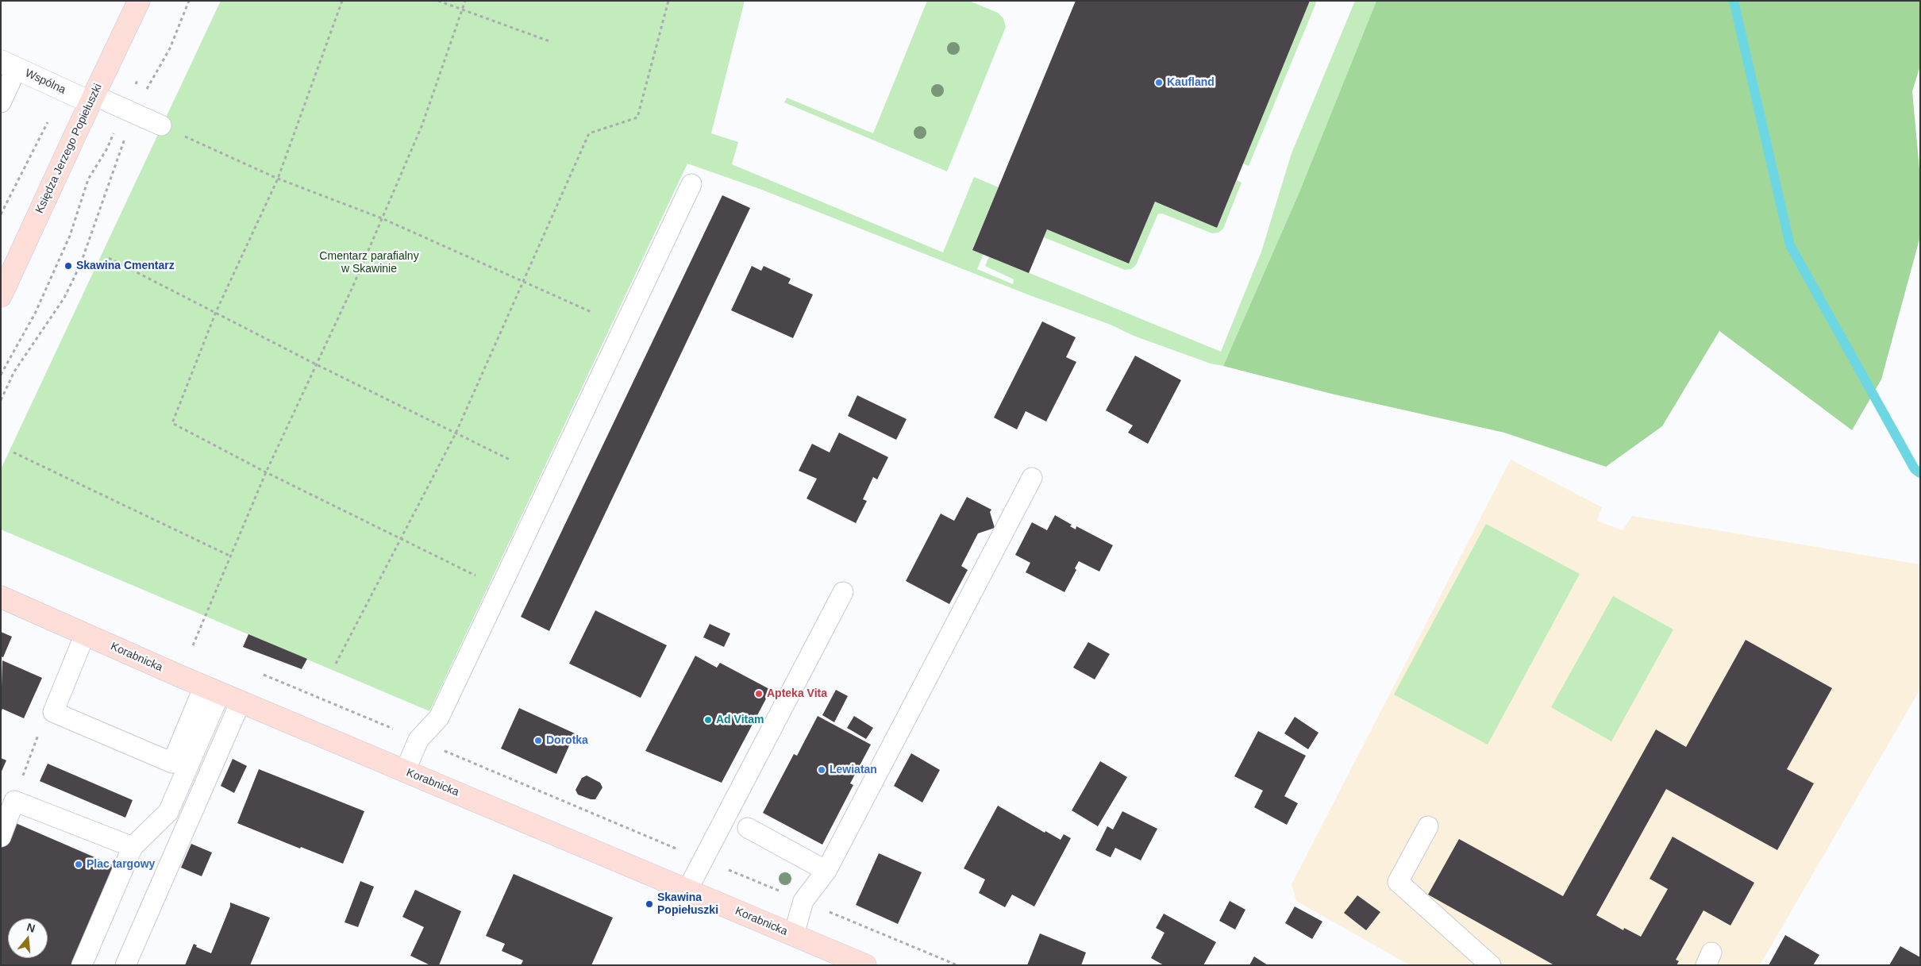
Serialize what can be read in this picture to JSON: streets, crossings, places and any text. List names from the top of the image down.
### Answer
{
  "streets": {
    "street": ["Wspólna", "Księdza Jerzego Popiełuszki", "Korabnicka"]
  },
  "crossings": [
    ["Wspólna", "Księdza Jerzego Popiełuszki"]
  ],
  "parks": ["Cmentarz parafialny w Skawinie"],
  "places": [
    "Kaufland",
    "Skawina Cmentarz",
    "Apteka Vita",
    "Ad Vitam",
    "Dorotka",
    "Lewiatan",
    "Plac targowy",
    "Skawina Popiełuszki"
  ],
  "north": "top"
}
